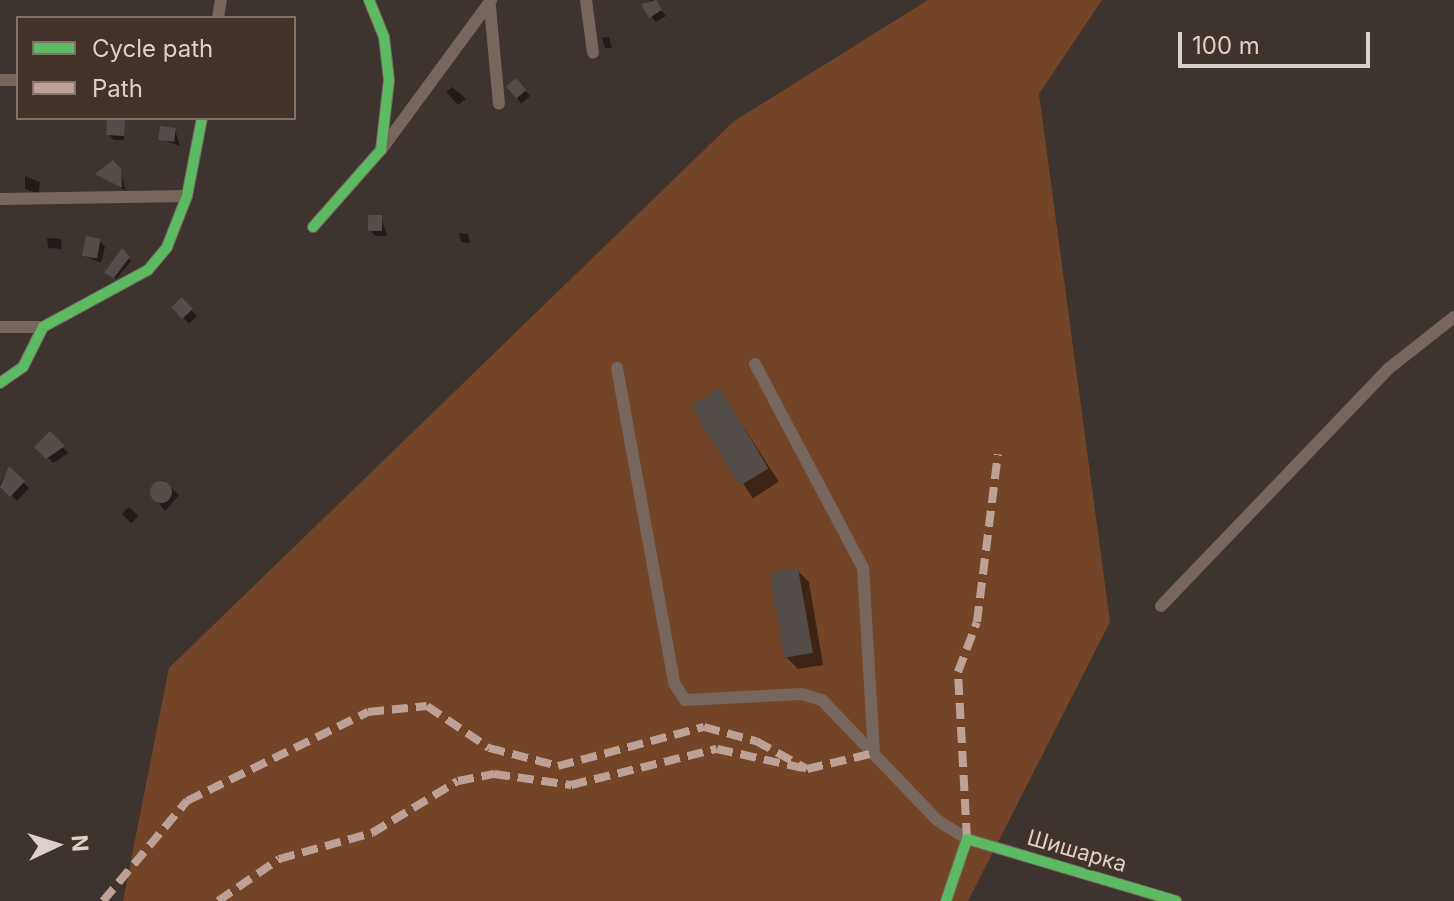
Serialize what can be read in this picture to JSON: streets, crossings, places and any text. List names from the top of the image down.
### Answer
{
  "streets": {
    "street": ["Шишарка"]
  },
  "legend": ["Cycle path", "Path"],
  "scale_bar": "100 m",
  "north": "right"
}
